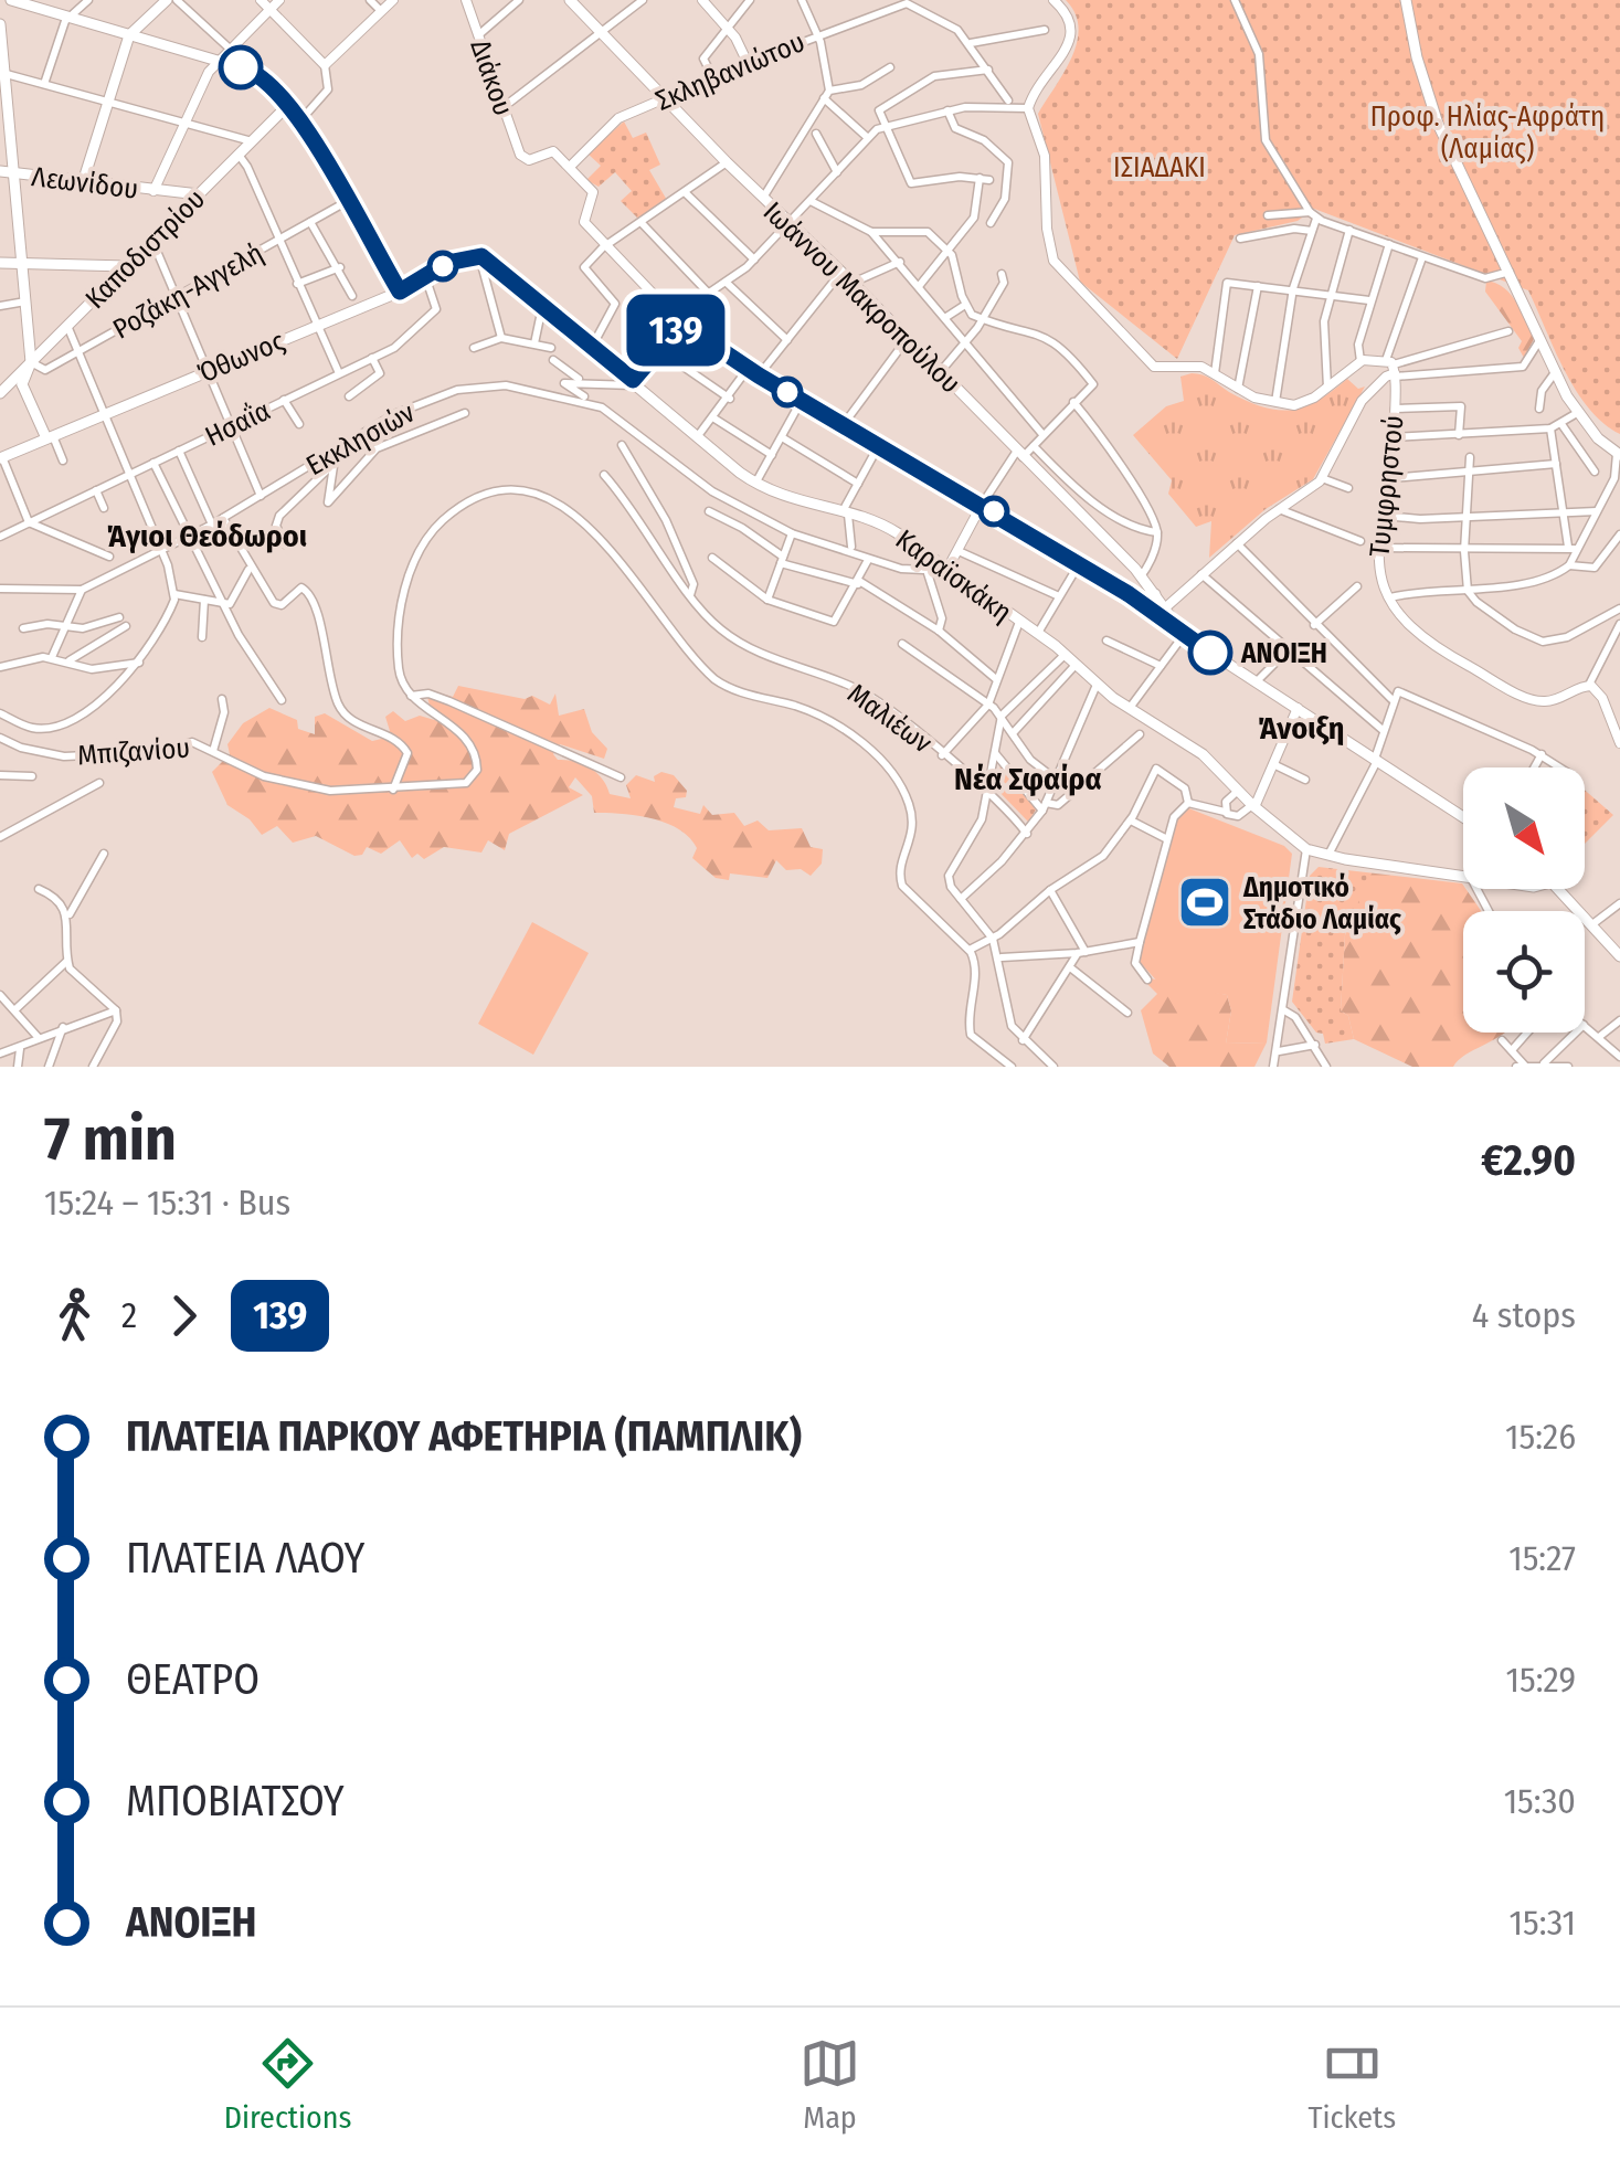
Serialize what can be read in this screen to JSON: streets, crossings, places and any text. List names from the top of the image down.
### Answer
{
  "streets": {
    "main road": [
      "Λεωνίδου",
      "Καποδιστρίου",
      "Ιωάννου Μακροπούλου",
      "Όθωνος",
      "Καραϊσκάκη"
    ],
    "street": [
      "Σκληβανιώτου",
      "Διάκου",
      "Ροζάκη-Αγγελή",
      "Ησαΐα",
      "Εκκλησιών",
      "Τυμφρηστού",
      "Μαλιέων",
      "Μπιζανίου"
    ]
  },
  "crossings": [
    ["Σκληβανιώτου", "Διάκου"],
    ["Σκληβανιώτου", "Ιωάννου Μακροπούλου"],
    ["Λεωνίδου", "Καποδιστρίου"],
    ["Καποδιστρίου", "Ροζάκη-Αγγελή"],
    ["Όθωνος", "Ησαΐα"],
    ["Όθωνος", "Καραϊσκάκη"],
    ["Εκκλησιών", "Καραϊσκάκη"]
  ],
  "districts": ["Άγιοι Θεόδωροι", "Άνοιξη", "Νέα Σφαίρα"],
  "parks": ["Προφ. Ηλίας-Αφράτη (Λαμίας)", "ΙΣΙΑΔΑΚΙ"],
  "places": {
    "other": ["ΑΝΟΙΞΗ"],
    "sports": ["Δημοτικό Στάδιο Λαμίας"]
  },
  "lines": ["bus line 139"],
  "north": "bottom right",
  "page": {
    "on_map": "139",
    "heading": ["7 min", "15:24 – 15:31 · Bus", "€2.90"],
    "legs": ["2", "139", "4 stops"],
    "list": [
      {
        "name": "ΠΛΑΤΕΙΑ ΠΑΡΚΟΥ ΑΦΕΤΗΡΙΑ (ΠΑΜΠΛΙΚ)",
        "value": "15:26"
      },
      {
        "name": "ΠΛΑΤΕΙΑ ΛΑΟΥ",
        "value": "15:27"
      },
      {
        "name": "ΘΕΑΤΡΟ",
        "value": "15:29"
      },
      {
        "name": "ΜΠΟΒΙΑΤΣΟΥ",
        "value": "15:30"
      },
      {
        "name": "ΑΝΟΙΞΗ",
        "value": "15:31"
      }
    ],
    "tabs": ["Directions", "Map", "Tickets"]
  }
}
